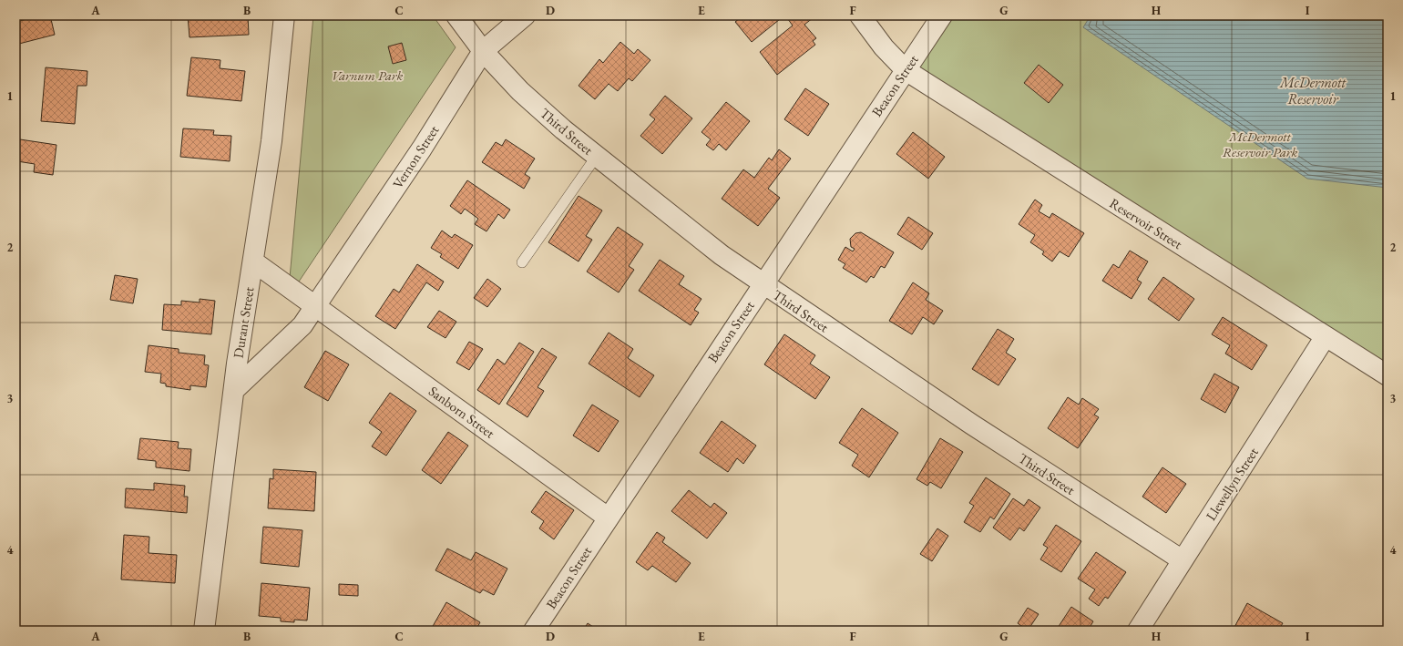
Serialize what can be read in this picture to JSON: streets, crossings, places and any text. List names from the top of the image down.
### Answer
{
  "streets": {
    "street": [
      "Beacon Street",
      "Third Street",
      "Vernon Street",
      "Reservoir Street",
      "Durant Street",
      "Sanborn Street",
      "Llewellyn Street"
    ]
  },
  "crossings": [
    ["Beacon Street", "Third Street"],
    ["Beacon Street", "Reservoir Street"],
    ["Beacon Street", "Sanborn Street"],
    ["Third Street", "Vernon Street"],
    ["Third Street", "Llewellyn Street"],
    ["Vernon Street", "Durant Street"],
    ["Vernon Street", "Sanborn Street"],
    ["Reservoir Street", "Llewellyn Street"]
  ],
  "water": ["McDermott Reservoir"],
  "parks": ["Varnum Park", "McDermott Reservoir Park"],
  "grid": {
    "columns": [
      "A",
      "B",
      "C",
      "D",
      "E",
      "F",
      "G",
      "H",
      "I"
    ],
    "rows": [
      "1",
      "2",
      "3",
      "4"
    ]
  }
}
